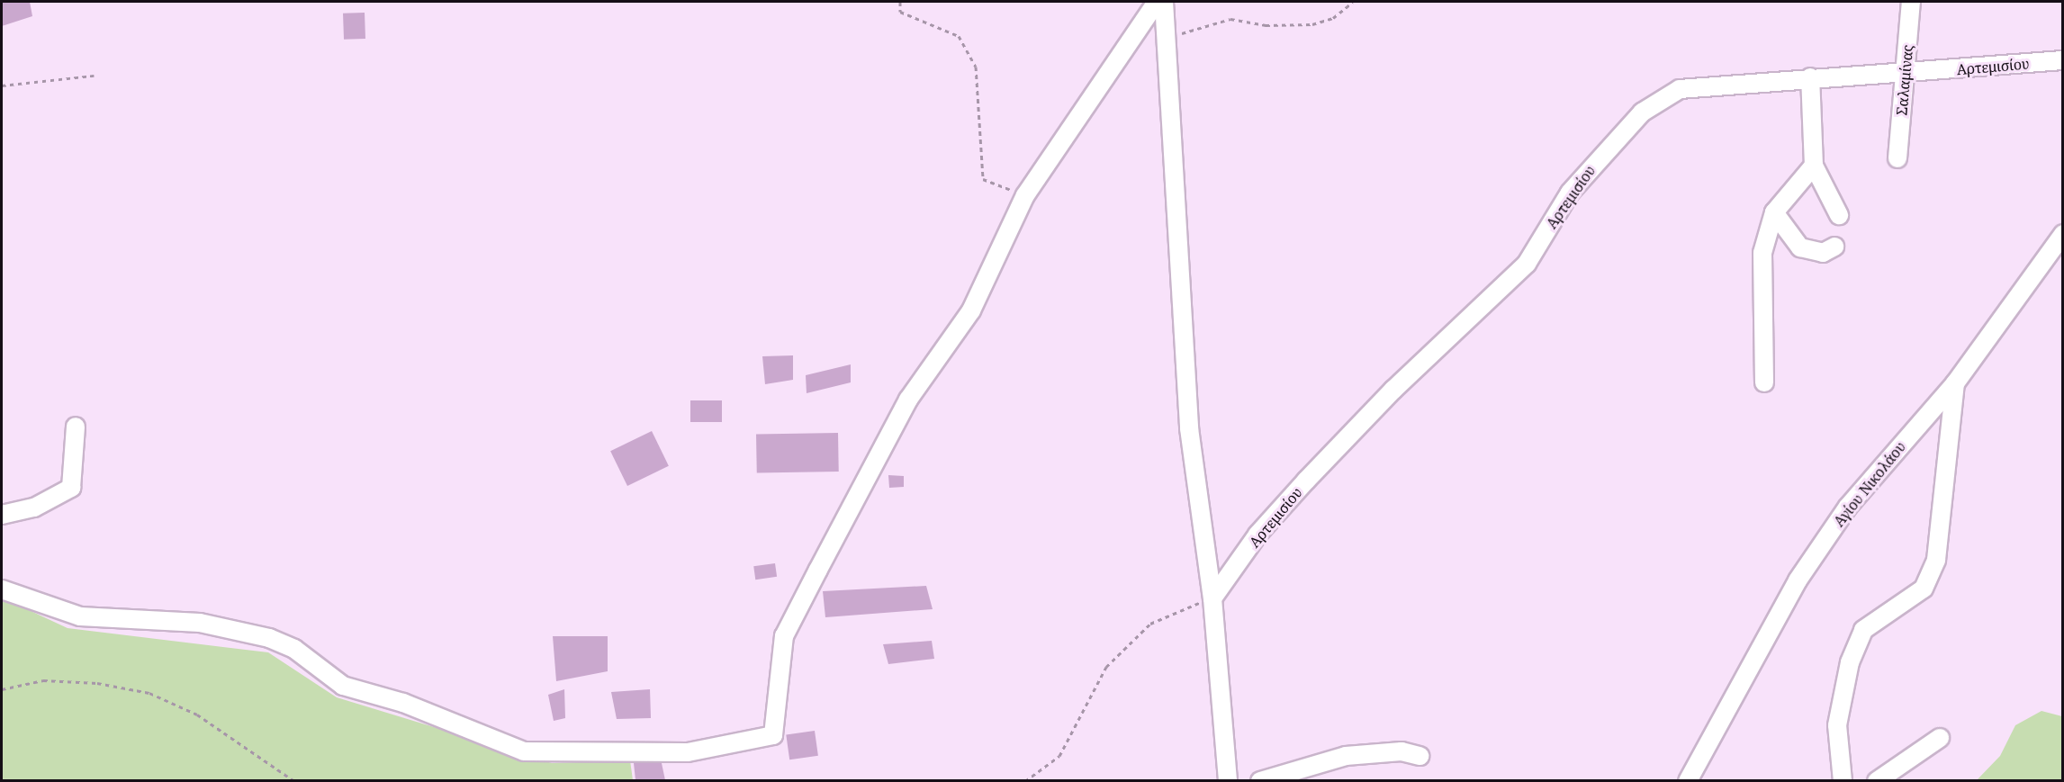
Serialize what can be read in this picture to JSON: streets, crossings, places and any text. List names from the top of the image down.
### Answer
{
  "streets": {
    "street": ["Αρτεμισίου", "Σαλαμίνας", "Αγίου Νικολάου"]
  },
  "crossings": [
    ["Αρτεμισίου", "Σαλαμίνας"]
  ]
}
